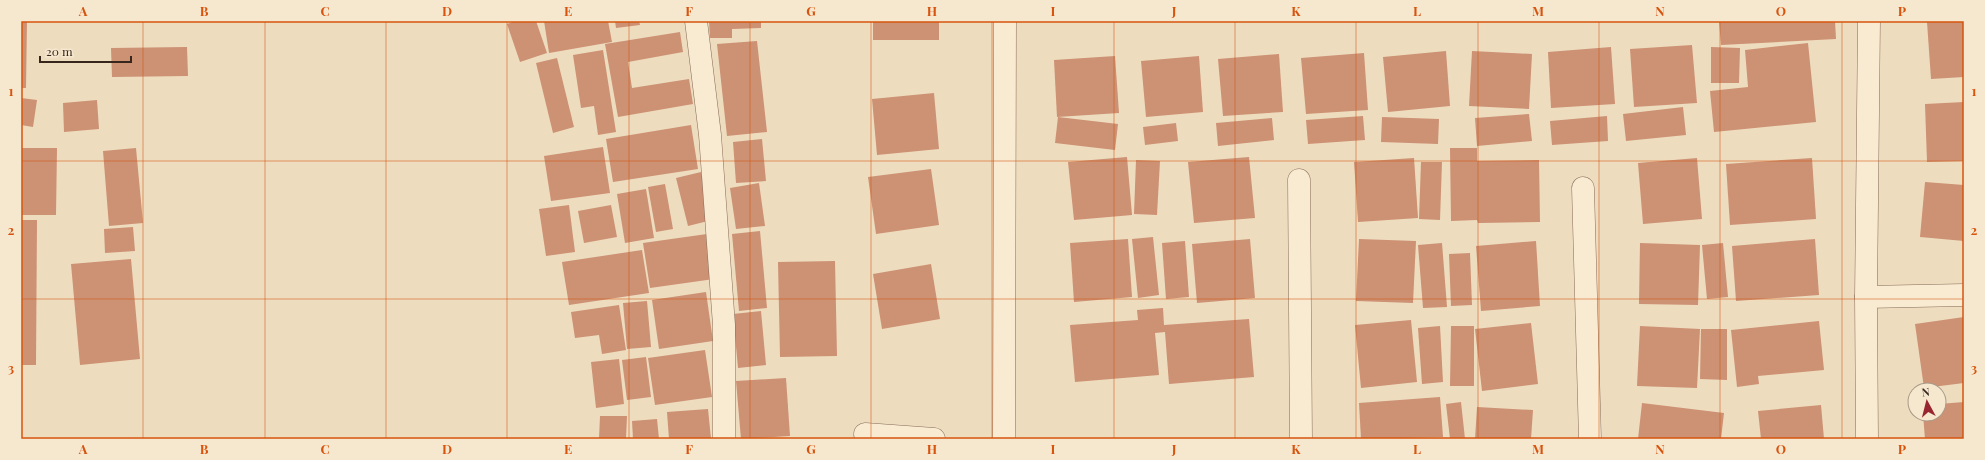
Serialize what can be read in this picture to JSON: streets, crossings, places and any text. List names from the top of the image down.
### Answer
{
  "scale_bar": "20 m",
  "north": "top",
  "grid": {
    "columns": [
      "A",
      "B",
      "C",
      "D",
      "E",
      "F",
      "G",
      "H",
      "I",
      "J",
      "K",
      "L",
      "M",
      "N",
      "O",
      "P"
    ],
    "rows": ["1", "2", "3"]
  }
}
